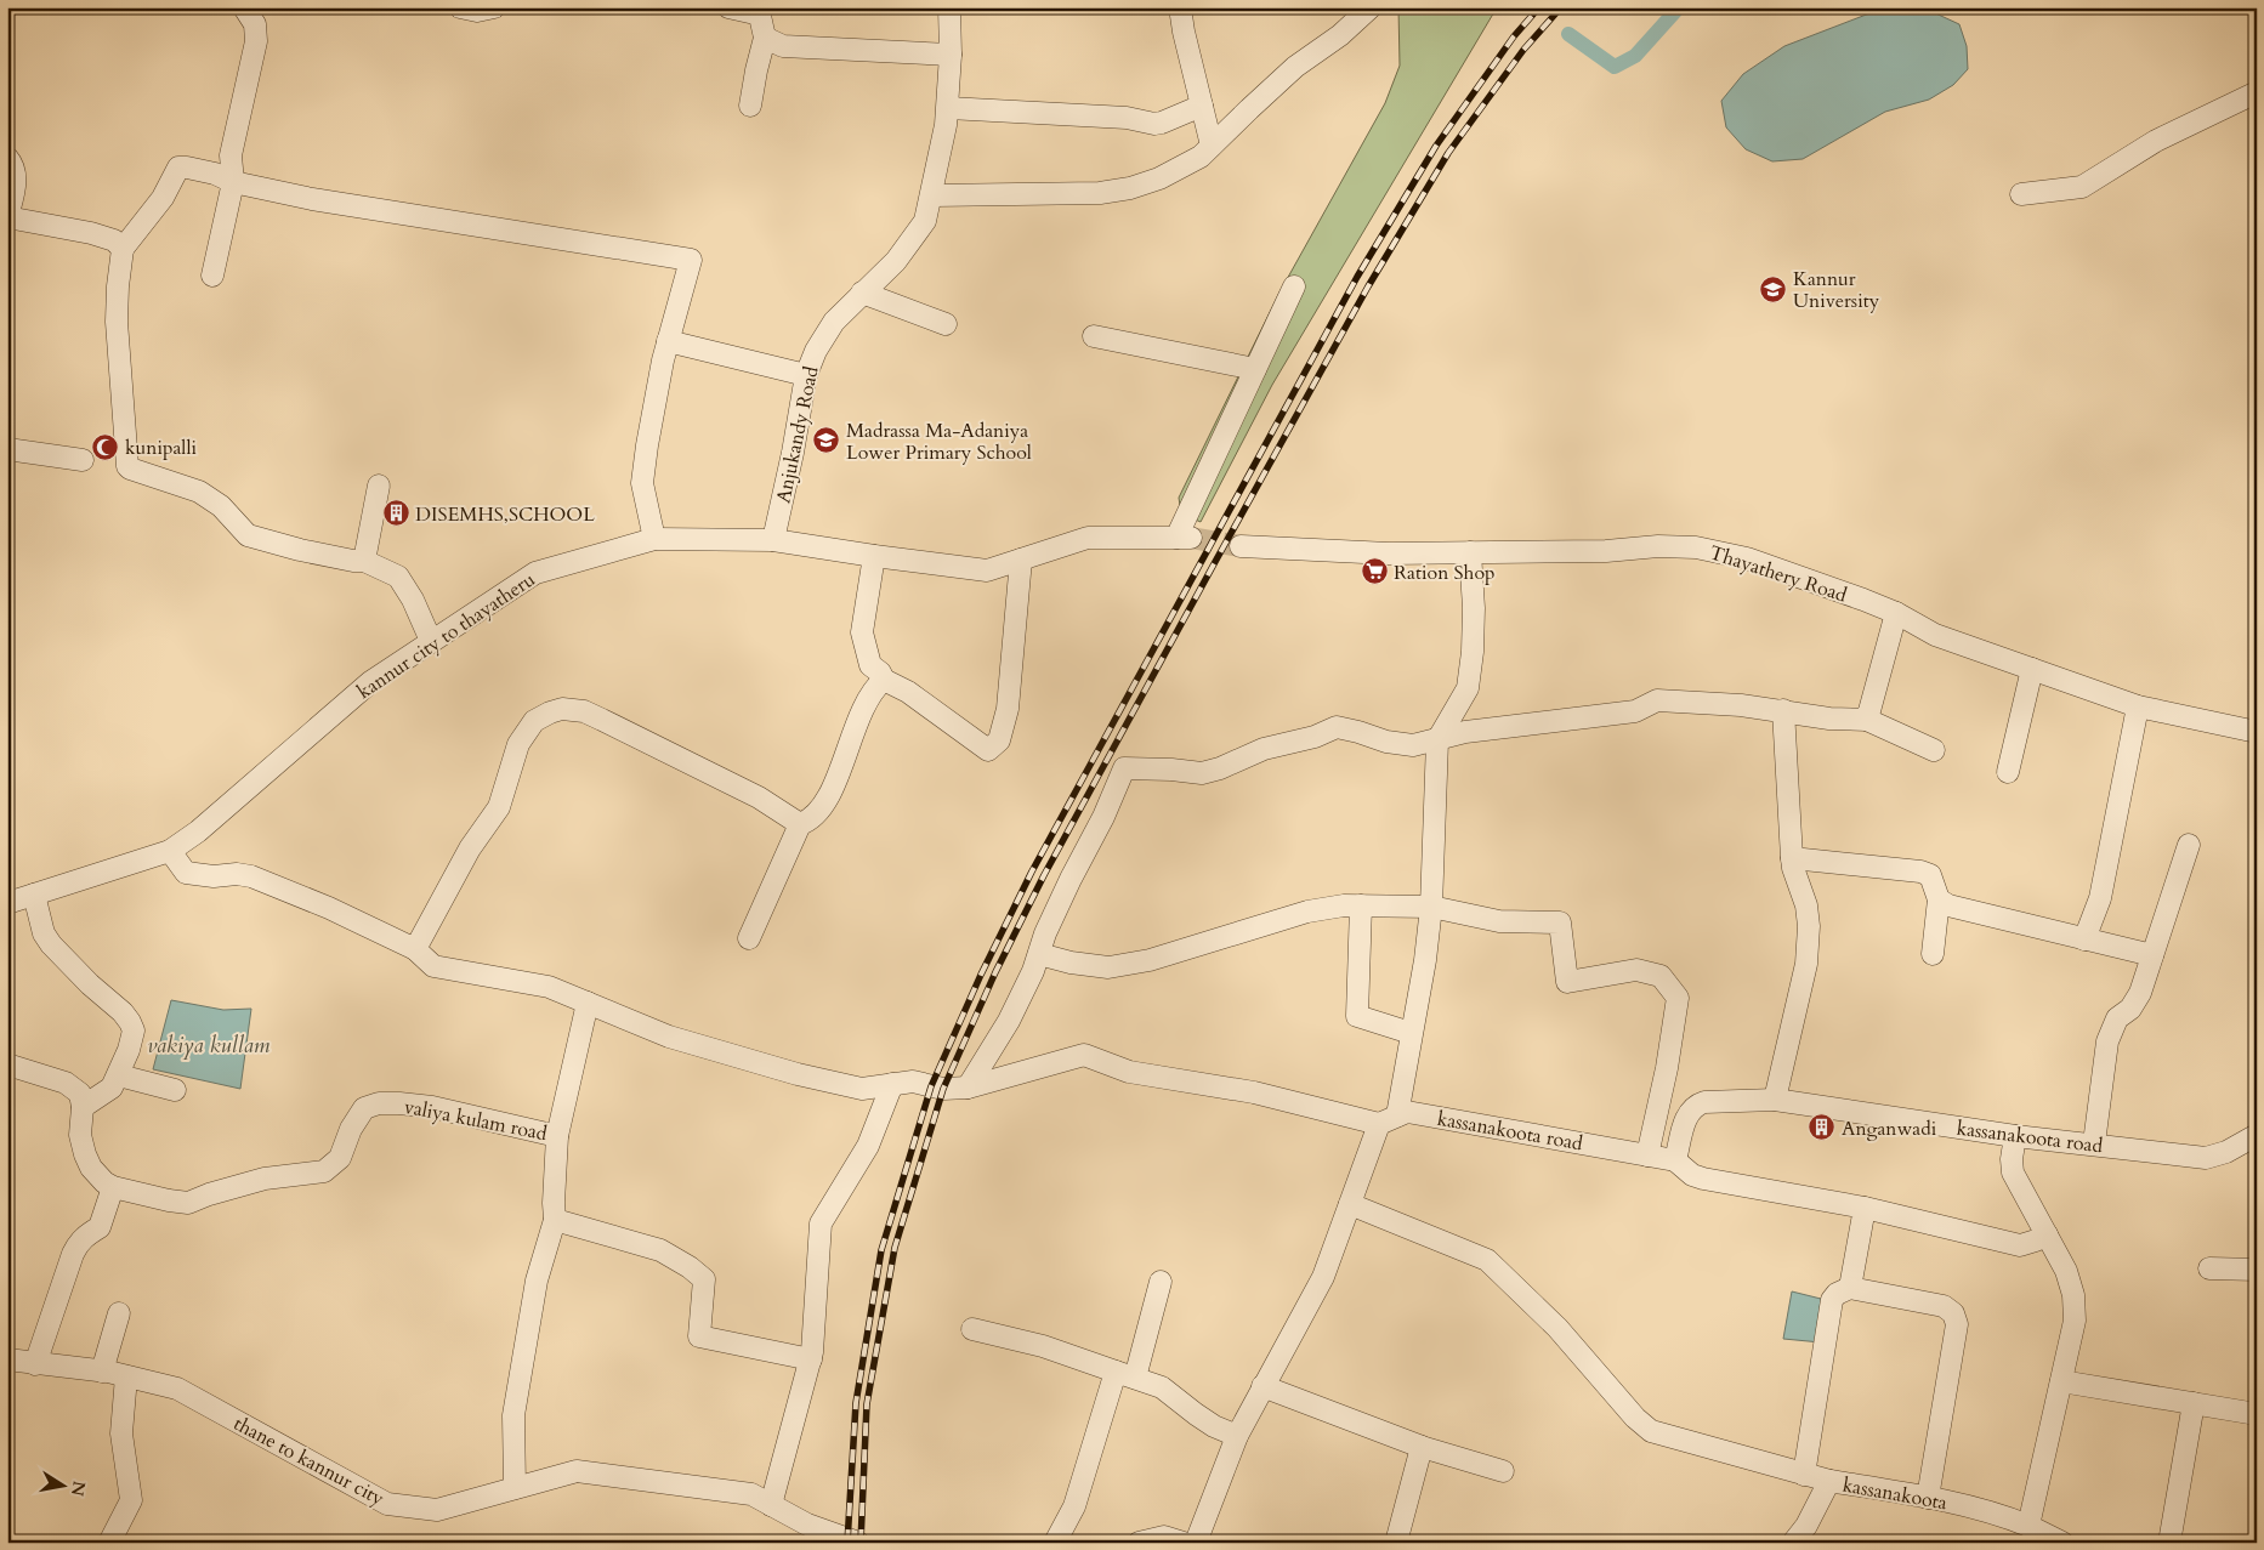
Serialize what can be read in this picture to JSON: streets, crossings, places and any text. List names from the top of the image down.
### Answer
{
  "streets": {
    "street": [
      "Anjukandy Road",
      "Thayathery Road",
      "kannur city to thayatheru",
      "valiya kulam road",
      "kassanakoota road",
      "thane to kannur city",
      "kassanakoota"
    ]
  },
  "crossings": [
    ["Anjukandy Road", "kannur city to thayatheru"],
    ["kannur city to thayatheru", "kassanakoota road"]
  ],
  "water": ["vakiya kullam"],
  "places": {
    "school or university": ["Kannur University", "Madrassa Ma-Adaniya Lower Primary School"],
    "mosque": ["kunipalli"],
    "building": ["DISEMHS,SCHOOL", "Anganwadi"],
    "supermarket": ["Ration Shop"]
  },
  "north": "right"
}
